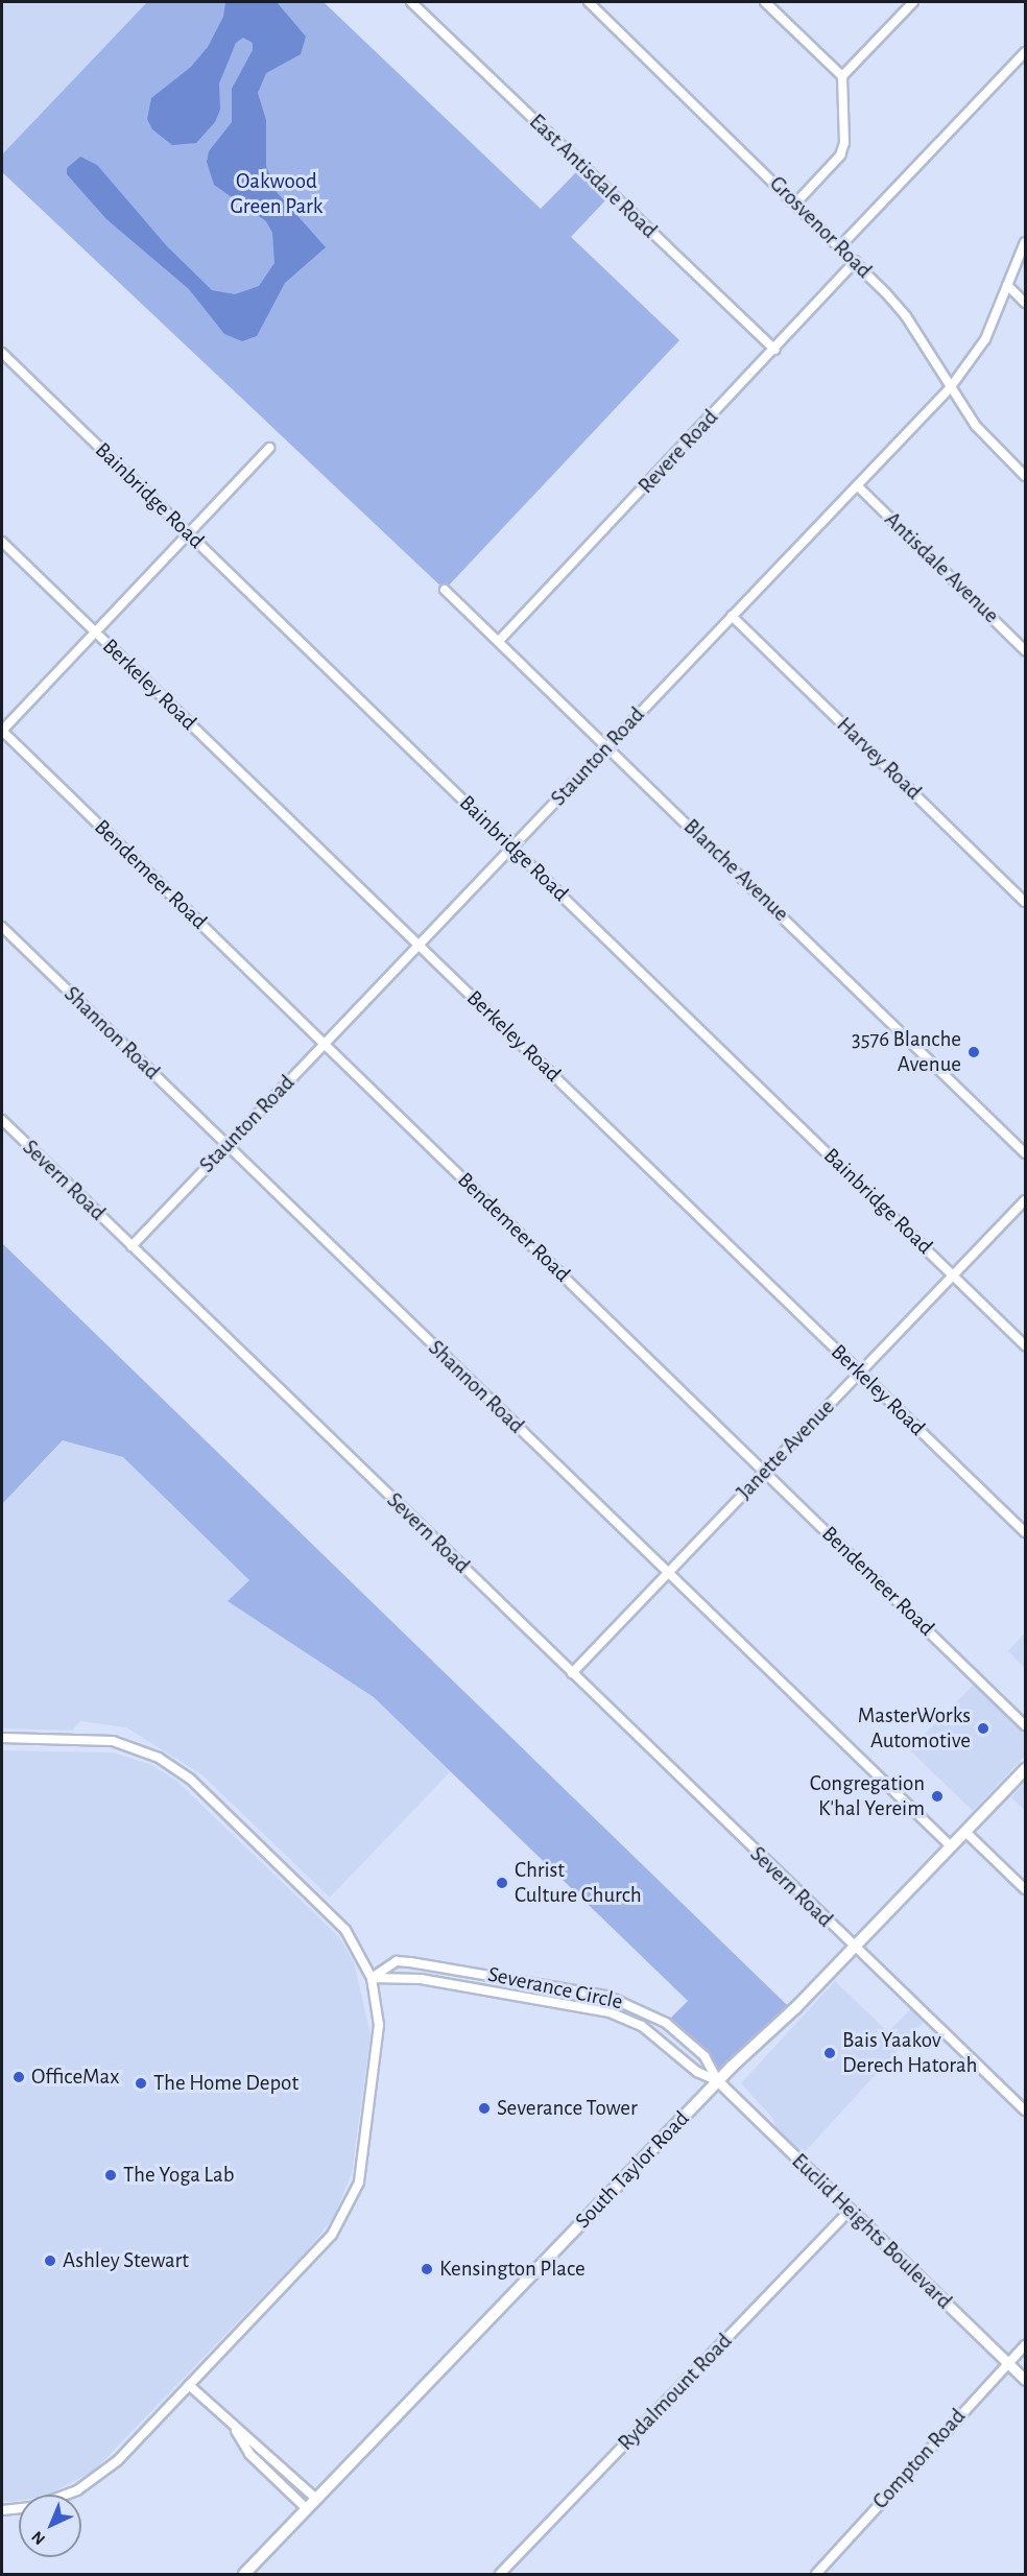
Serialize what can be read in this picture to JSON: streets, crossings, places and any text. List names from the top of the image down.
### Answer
{
  "streets": {
    "main road": ["South Taylor Road"],
    "street": [
      "East Antisdale Road",
      "Grosvenor Road",
      "Revere Road",
      "Bainbridge Road",
      "Antisdale Avenue",
      "Berkeley Road",
      "Staunton Road",
      "Harvey Road",
      "Blanche Avenue",
      "Bendemeer Road",
      "Shannon Road",
      "Severn Road",
      "Janette Avenue",
      "Severance Circle",
      "Euclid Heights Boulevard",
      "Rydalmount Road",
      "Compton Road"
    ]
  },
  "crossings": [
    ["East Antisdale Road", "Revere Road"],
    ["Grosvenor Road", "Revere Road"],
    ["Grosvenor Road", "Staunton Road"],
    ["Revere Road", "Blanche Avenue"],
    ["Bainbridge Road", "Staunton Road"],
    ["Bainbridge Road", "Janette Avenue"],
    ["Antisdale Avenue", "Staunton Road"],
    ["Berkeley Road", "Staunton Road"],
    ["Berkeley Road", "Janette Avenue"],
    ["Staunton Road", "Harvey Road"],
    ["Staunton Road", "Blanche Avenue"],
    ["Staunton Road", "Bendemeer Road"],
    ["Staunton Road", "Shannon Road"],
    ["Staunton Road", "Severn Road"],
    ["Bendemeer Road", "Janette Avenue"],
    ["Shannon Road", "Janette Avenue"],
    ["Shannon Road", "South Taylor Road"],
    ["Severn Road", "Janette Avenue"],
    ["Severn Road", "South Taylor Road"],
    ["Severance Circle", "South Taylor Road"],
    ["Severance Circle", "Euclid Heights Boulevard"],
    ["South Taylor Road", "Euclid Heights Boulevard"],
    ["Euclid Heights Boulevard", "Rydalmount Road"],
    ["Euclid Heights Boulevard", "Compton Road"]
  ],
  "parks": ["Oakwood Green Park"],
  "places": [
    "3576 Blanche Avenue",
    "MasterWorks Automotive",
    "Congregation K'hal Yereim",
    "Christ Culture Church",
    "Bais Yaakov Derech Hatorah",
    "OfficeMax",
    "The Home Depot",
    "Severance Tower",
    "The Yoga Lab",
    "Ashley Stewart",
    "Kensington Place"
  ],
  "north": "bottom left"
}
